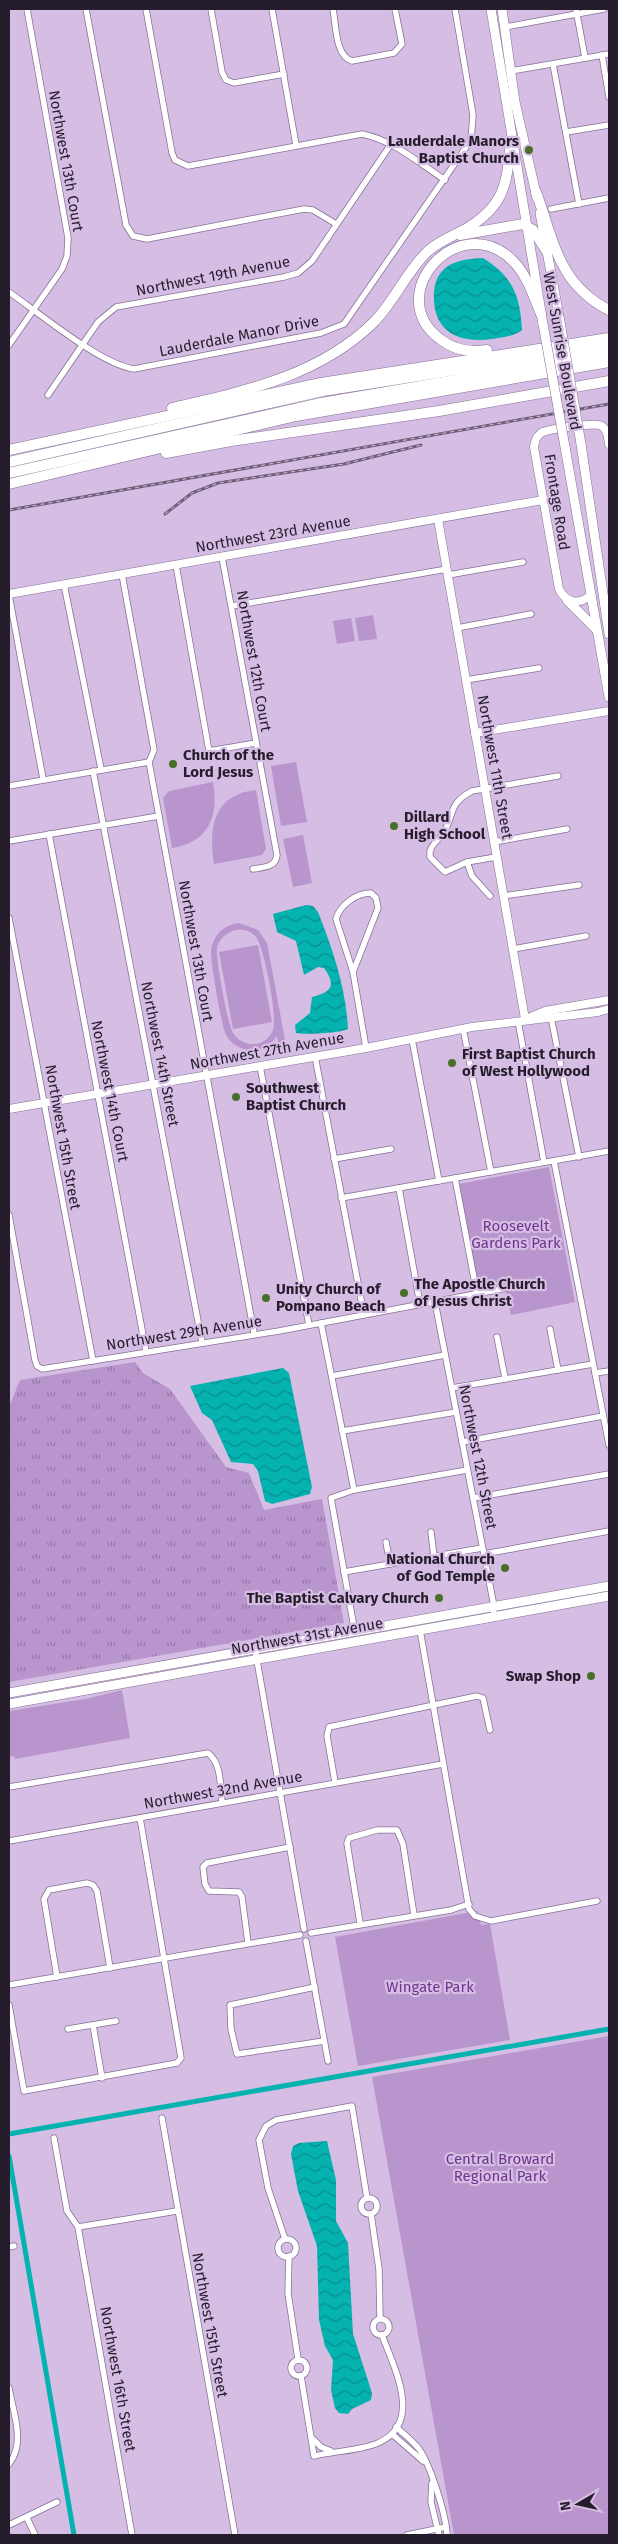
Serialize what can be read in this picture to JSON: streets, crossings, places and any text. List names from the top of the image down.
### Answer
{
  "streets": {
    "main road": ["West Sunrise Boulevard", "Northwest 31st Avenue"],
    "street": [
      "Northwest 13th Court",
      "Northwest 19th Avenue",
      "Lauderdale Manor Drive",
      "Frontage Road",
      "Northwest 23rd Avenue",
      "Northwest 12th Court",
      "Northwest 11th Street",
      "Northwest 27th Avenue",
      "Northwest 14th Street",
      "Northwest 14th Court",
      "Northwest 15th Street",
      "Northwest 29th Avenue",
      "Northwest 12th Street",
      "Northwest 32nd Avenue",
      "Northwest 16th Street"
    ]
  },
  "crossings": [
    ["Northwest 13th Court", "Lauderdale Manor Drive"],
    ["Northwest 13th Court", "Northwest 23rd Avenue"],
    ["Northwest 13th Court", "Northwest 27th Avenue"],
    ["Northwest 13th Court", "Northwest 29th Avenue"],
    ["Northwest 19th Avenue", "Lauderdale Manor Drive"],
    ["Frontage Road", "Northwest 23rd Avenue"],
    ["Northwest 23rd Avenue", "Northwest 12th Court"],
    ["Northwest 23rd Avenue", "Northwest 11th Street"],
    ["Northwest 11th Street", "Northwest 27th Avenue"],
    ["Northwest 27th Avenue", "Northwest 14th Street"],
    ["Northwest 27th Avenue", "Northwest 14th Court"],
    ["Northwest 27th Avenue", "Northwest 15th Street"],
    ["Northwest 14th Street", "Northwest 29th Avenue"],
    ["Northwest 14th Court", "Northwest 29th Avenue"],
    ["Northwest 15th Street", "Northwest 29th Avenue"],
    ["Northwest 29th Avenue", "Northwest 12th Street"],
    ["Northwest 12th Street", "Northwest 31st Avenue"]
  ],
  "parks": ["Roosevelt Gardens Park", "Wingate Park", "Central Broward Regional Park"],
  "places": [
    "Lauderdale Manors Baptist Church",
    "Church of the Lord Jesus",
    "Dillard High School",
    "First Baptist Church of West Hollywood",
    "Southwest Baptist Church",
    "The Apostle Church of Jesus Christ",
    "Unity Church of Pompano Beach",
    "National Church of God Temple",
    "The Baptist Calvary Church",
    "Swap Shop"
  ],
  "north": "left"
}
